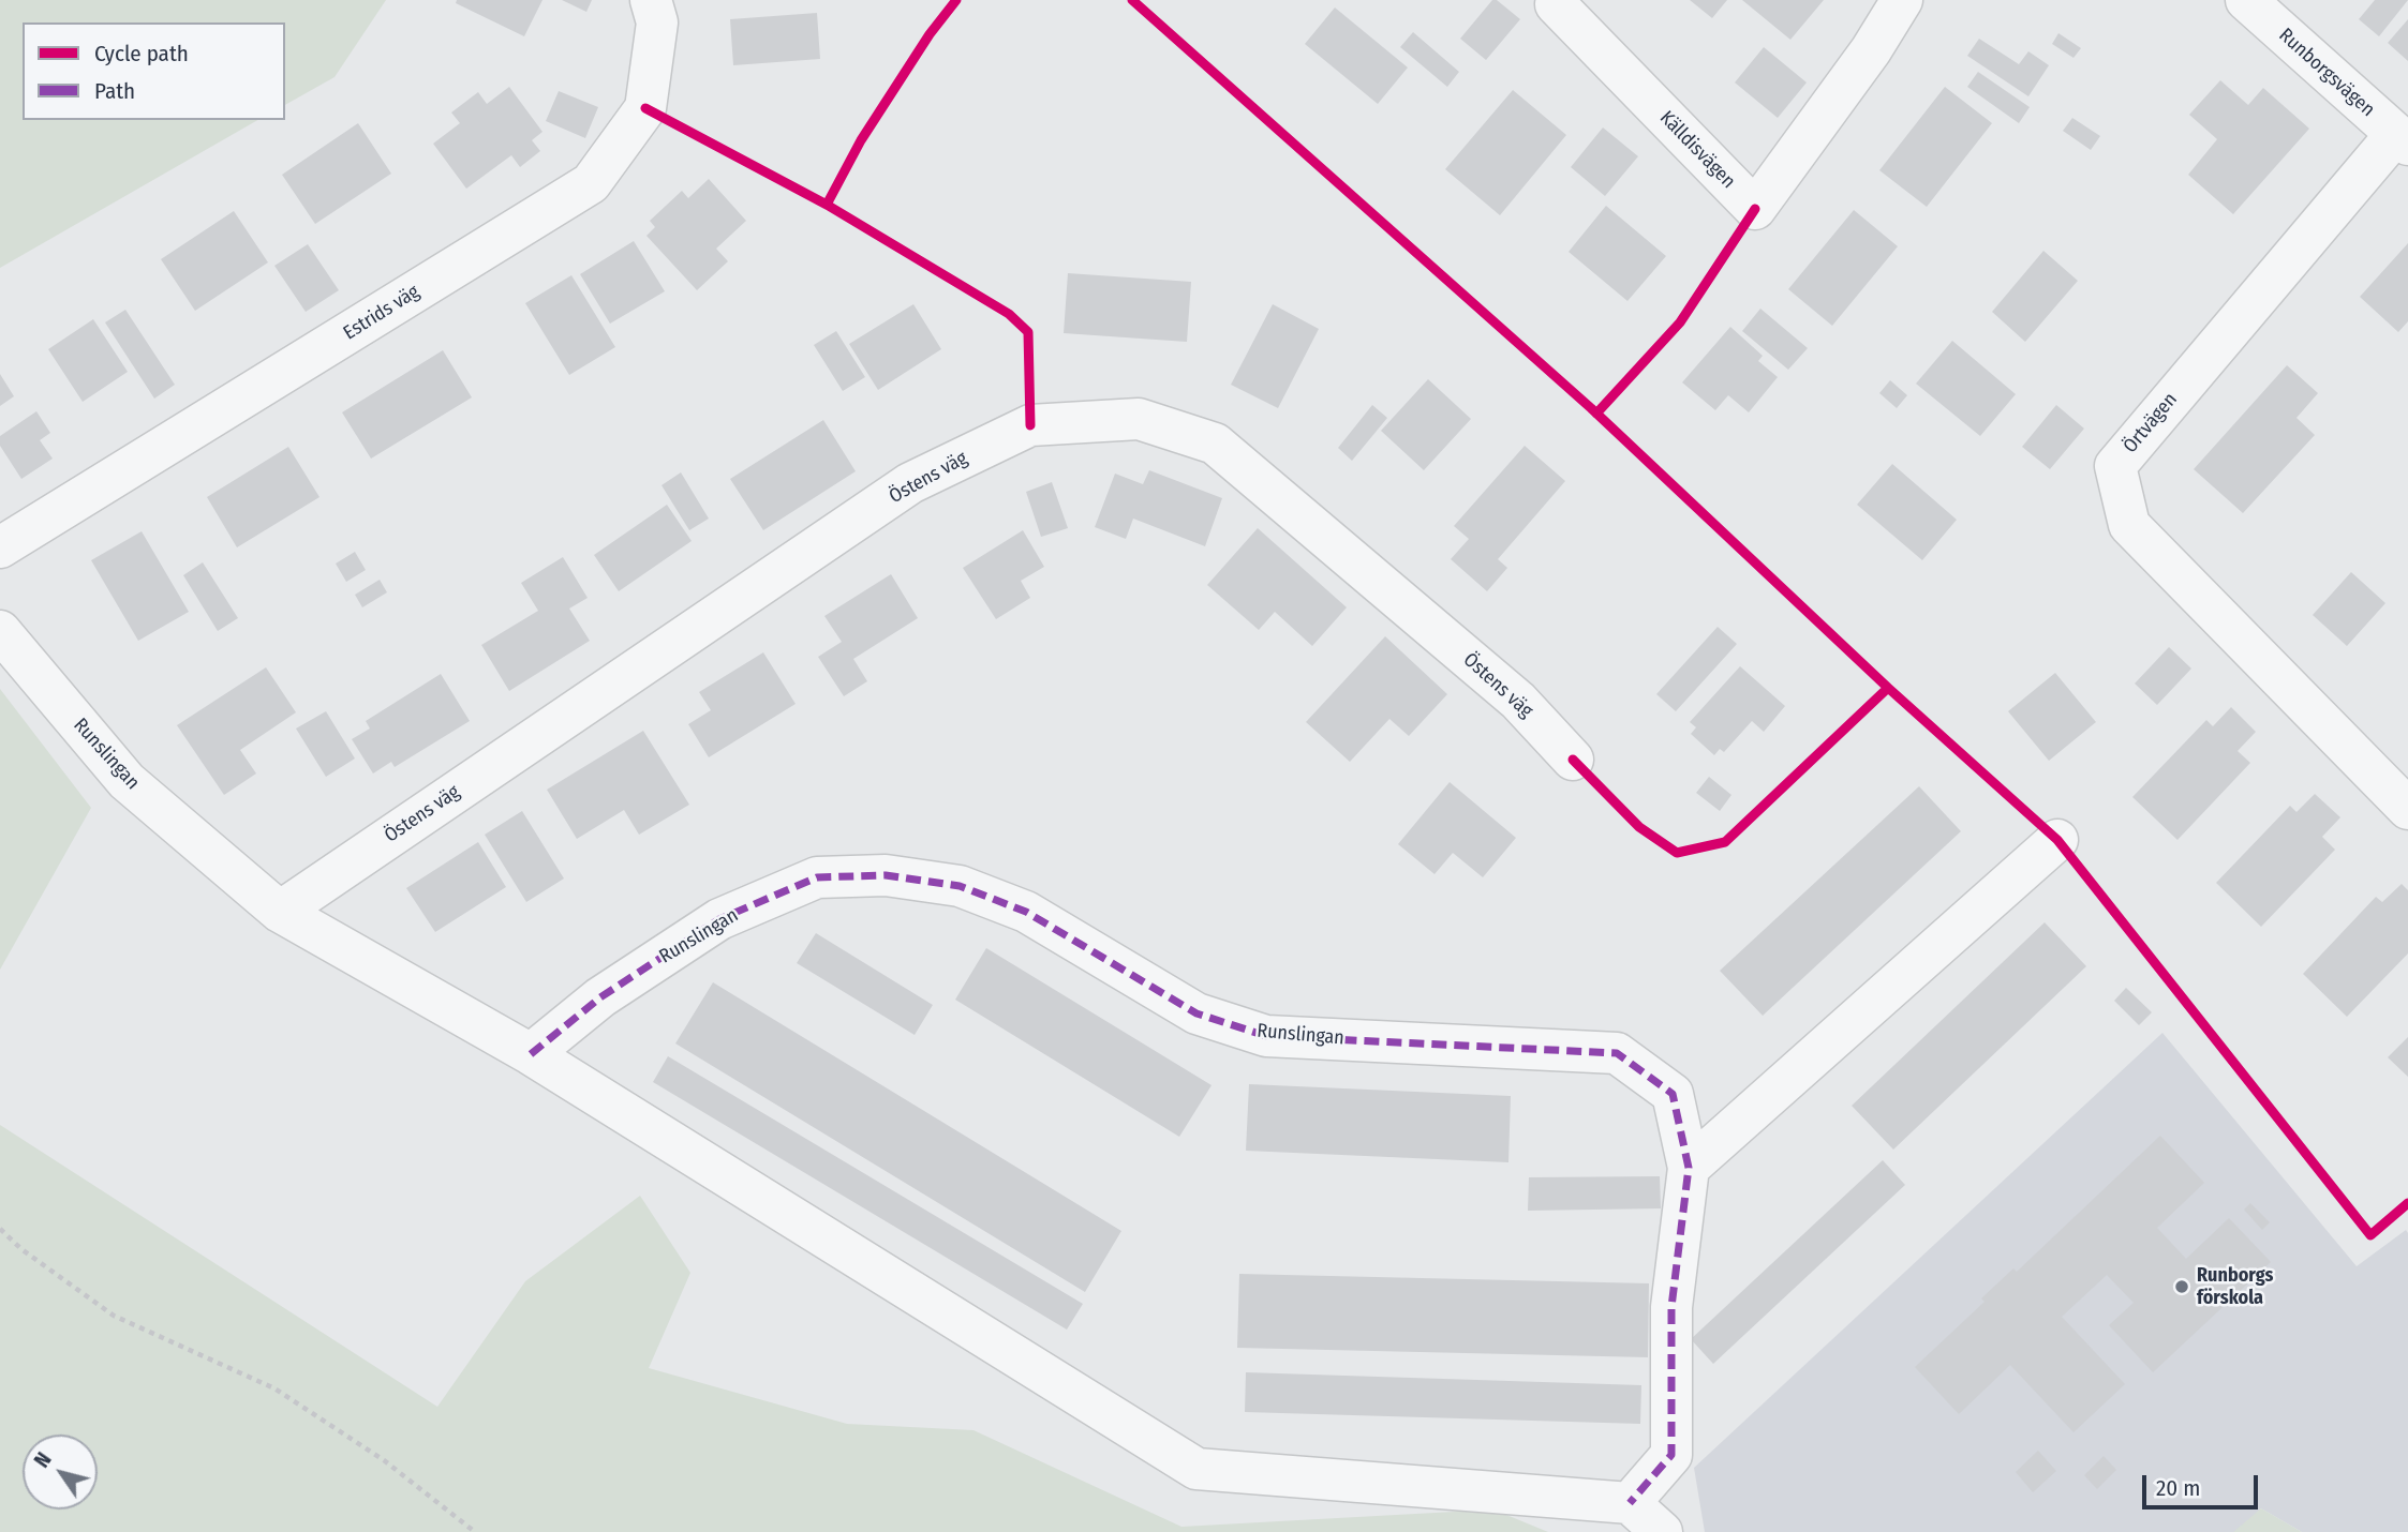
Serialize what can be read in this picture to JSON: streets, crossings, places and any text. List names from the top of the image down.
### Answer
{
  "streets": {
    "street": [
      "Runborgsvägen",
      "Källdisvägen",
      "Estrids väg",
      "Örtvägen",
      "Östens väg",
      "Runslingan"
    ]
  },
  "crossings": [
    ["Runborgsvägen", "Örtvägen"],
    ["Östens väg", "Runslingan"]
  ],
  "places": ["Runborgs förskola"],
  "legend": ["Cycle path", "Path"],
  "scale_bar": "20 m",
  "north": "top left"
}
